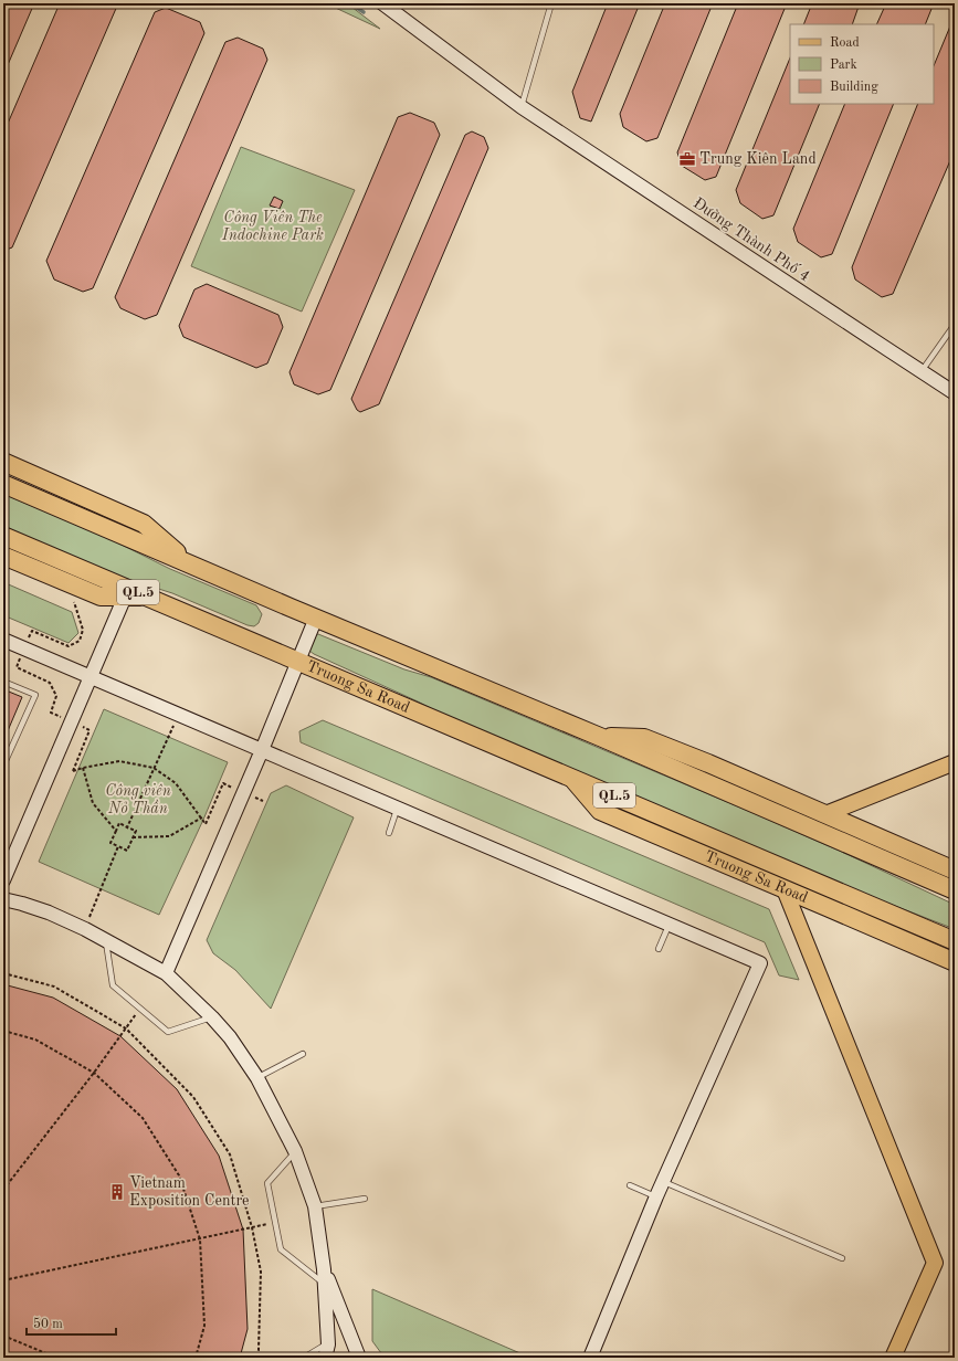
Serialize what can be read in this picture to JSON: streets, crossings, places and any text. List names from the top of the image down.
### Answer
{
  "streets": {
    "highway": ["QL.5", "Truong Sa Road"],
    "street": ["Đường Thành Phố 4"]
  },
  "parks": ["Công Viên The Indochine Park", "Công viên Nỏ Thần"],
  "places": {
    "office": ["Trung Kiên Land"],
    "building": ["Vietnam Exposition Centre"]
  },
  "legend": ["Road", "Park", "Building"],
  "scale_bar": "50 m"
}
